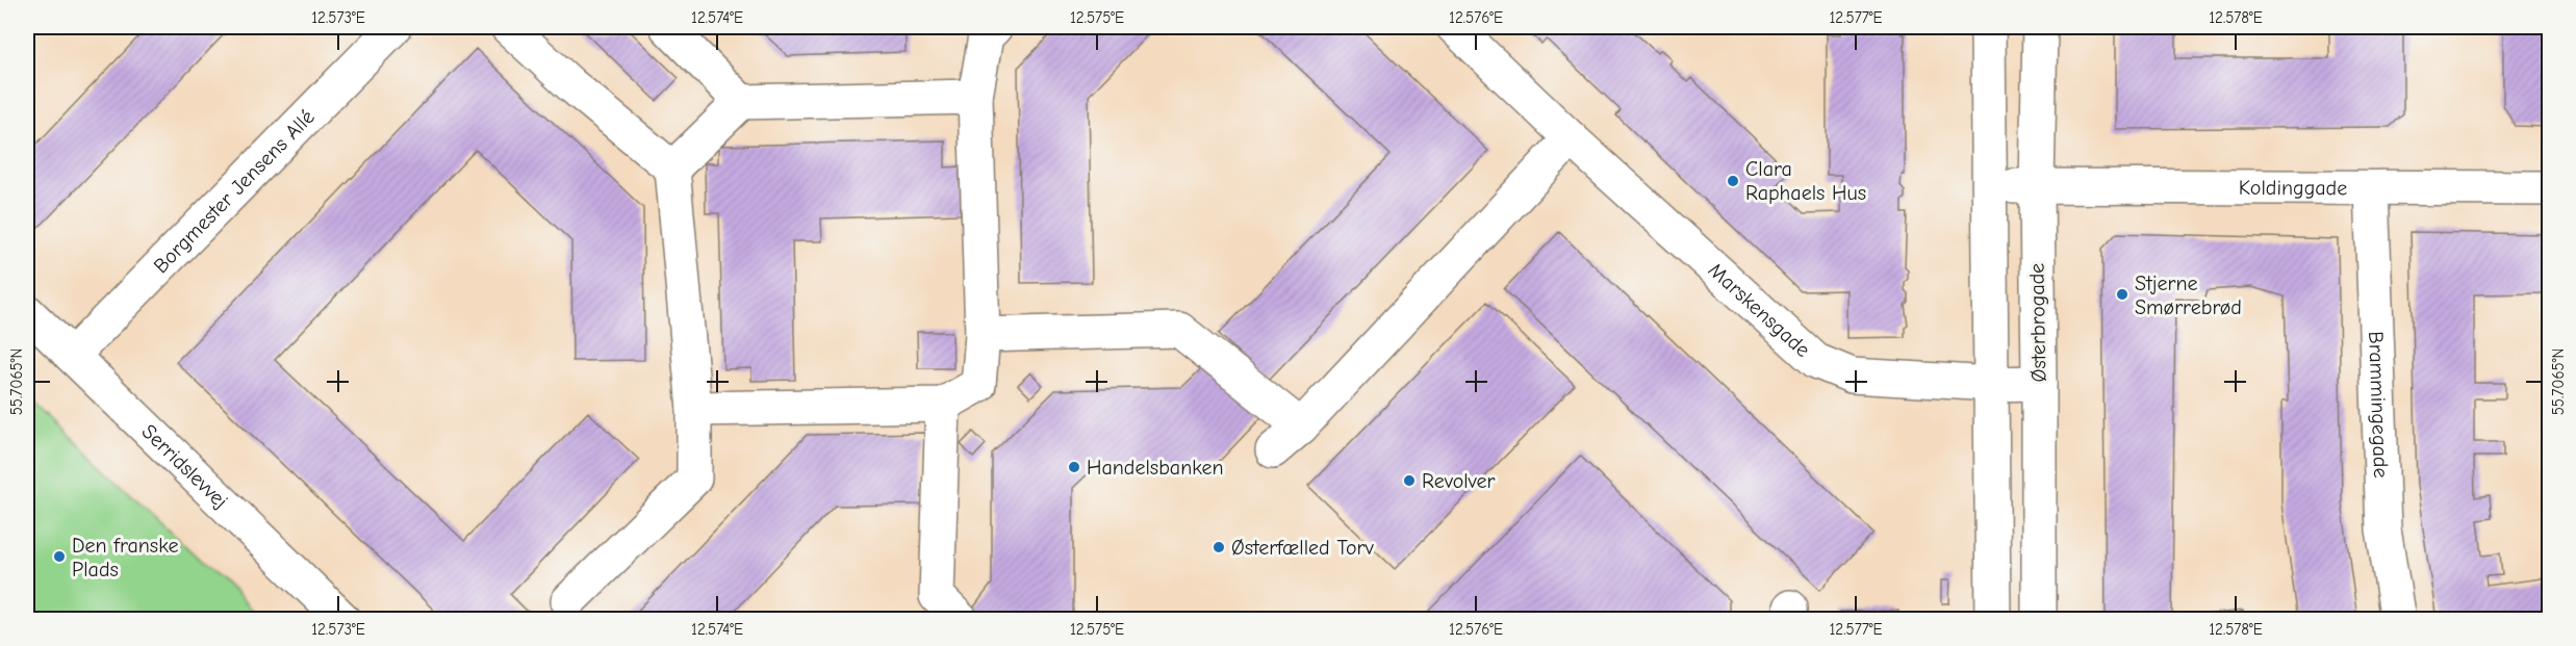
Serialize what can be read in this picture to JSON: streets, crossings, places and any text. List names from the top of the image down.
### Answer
{
  "streets": {
    "street": [
      "Koldinggade",
      "Borgmester Jensens Allé",
      "Marskensgade",
      "Østerbrogade",
      "Brammingegade",
      "Serridslevvej"
    ]
  },
  "crossings": [
    ["Koldinggade", "Østerbrogade"],
    ["Koldinggade", "Brammingegade"],
    ["Borgmester Jensens Allé", "Serridslevvej"],
    ["Marskensgade", "Østerbrogade"]
  ],
  "places": [
    "Clara Raphaels Hus",
    "Stjerne Smørrebrød",
    "Handelsbanken",
    "Revolver",
    "Østerfælled Torv",
    "Den franske Plads"
  ],
  "coordinates": [
    "12.573°E",
    "12.574°E",
    "12.575°E",
    "12.576°E",
    "12.577°E",
    "12.578°E",
    "55.7065°N"
  ]
}
